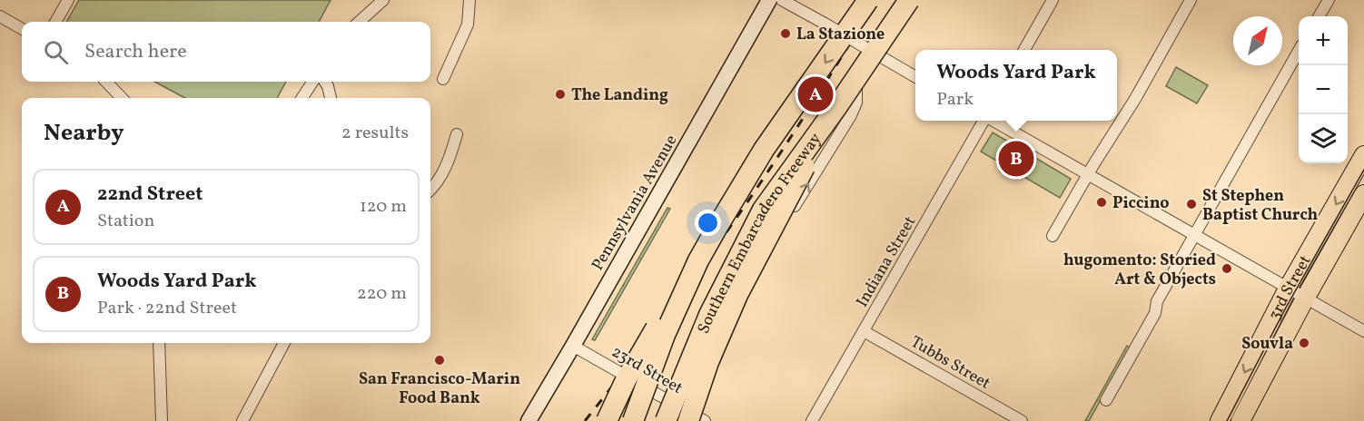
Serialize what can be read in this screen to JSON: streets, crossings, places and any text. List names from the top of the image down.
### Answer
{
  "streets": {
    "main road": ["Pennsylvania Avenue", "3rd Street"],
    "street": ["Indiana Street", "Tubbs Street", "23rd Street"]
  },
  "crossings": [
    ["Pennsylvania Avenue", "23rd Street"],
    ["Indiana Street", "Tubbs Street"]
  ],
  "places": [
    "La Stazione",
    "The Landing",
    "Piccino",
    "St Stephen Baptist Church",
    "hugomento: Storied Art & Objects",
    "Souvla",
    "San Francisco-Marin Food Bank"
  ],
  "north": "top right",
  "page": {
    "map_buttons": ["+", "−"],
    "search": "Search here",
    "popup": ["Woods Yard Park", "Park"],
    "pins": ["A", "B"],
    "heading": ["Nearby", "2 results"],
    "list": [
      {
        "mark": "A",
        "name": "22nd Street",
        "note": "Station",
        "value": "120 m"
      },
      {
        "mark": "B",
        "name": "Woods Yard Park",
        "note": "Park · 22nd Street",
        "value": "220 m"
      }
    ]
  }
}
